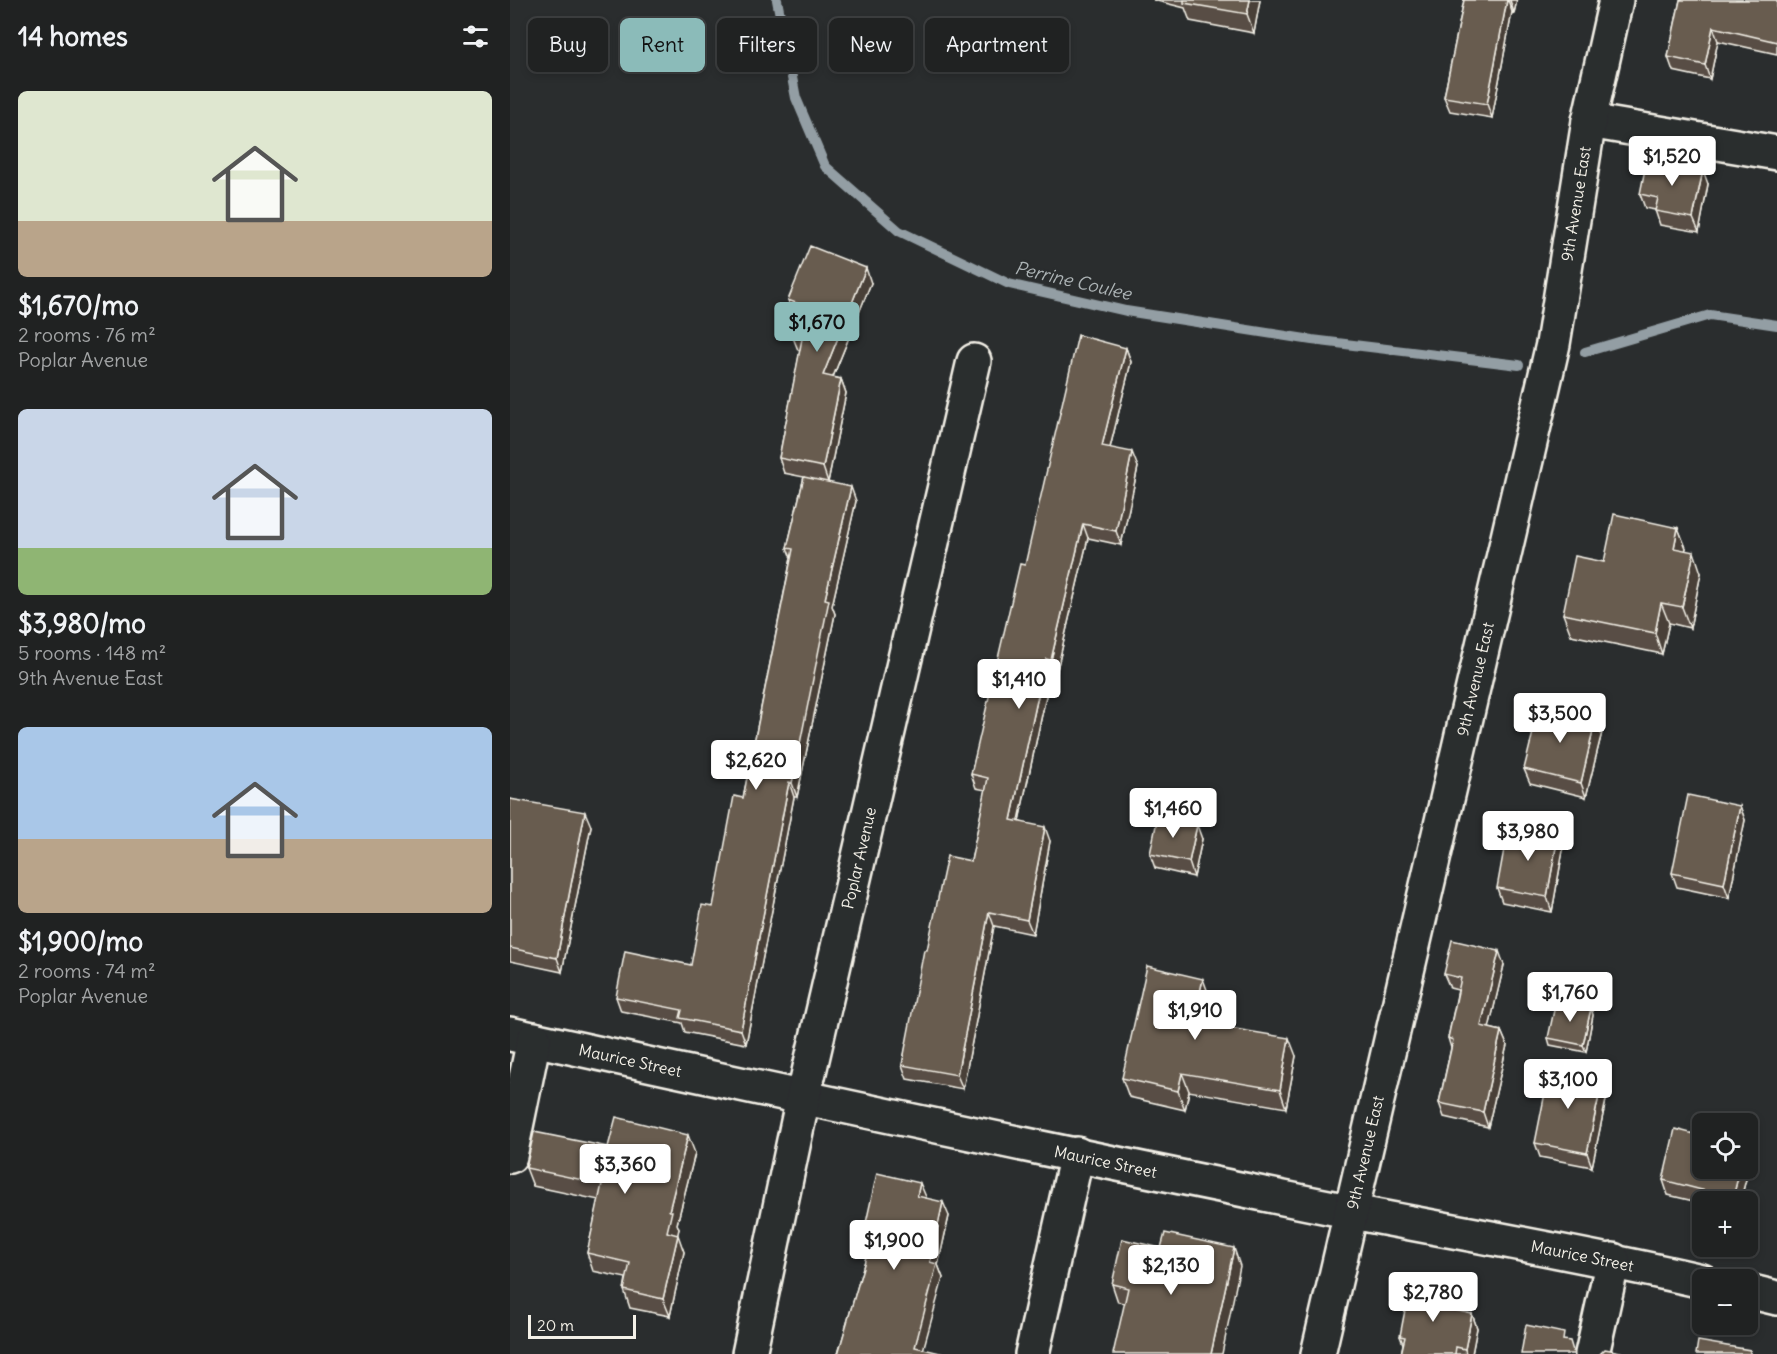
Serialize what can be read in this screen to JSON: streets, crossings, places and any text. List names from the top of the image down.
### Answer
{
  "streets": {
    "street": ["9th Avenue East", "Poplar Avenue", "Maurice Street"]
  },
  "crossings": [
    ["9th Avenue East", "Maurice Street"],
    ["Poplar Avenue", "Maurice Street"]
  ],
  "water": ["Perrine Coulee"],
  "scale_bar": "20 m",
  "page": {
    "heading": "14 homes",
    "chip": [
      "Buy",
      "Rent",
      "Filters",
      "New",
      "Apartment"
    ],
    "list": [
      {
        "name": "$1,670/mo",
        "note": "2 rooms · 76 m² · Poplar Avenue"
      },
      {
        "name": "$3,980/mo",
        "note": "5 rooms · 148 m² · 9th Avenue East"
      },
      {
        "name": "$1,900/mo",
        "note": "2 rooms · 74 m² · Poplar Avenue"
      }
    ],
    "price": [
      "$1,520",
      "$1,670",
      "$1,410",
      "$3,500",
      "$2,620",
      "$1,460",
      "$3,980",
      "$1,760",
      "$1,910",
      "$3,100",
      "$3,360",
      "$1,900",
      "$2,130",
      "$2,780"
    ],
    "map_buttons": ["+", "−"],
    "scale": "20 m"
  }
}
